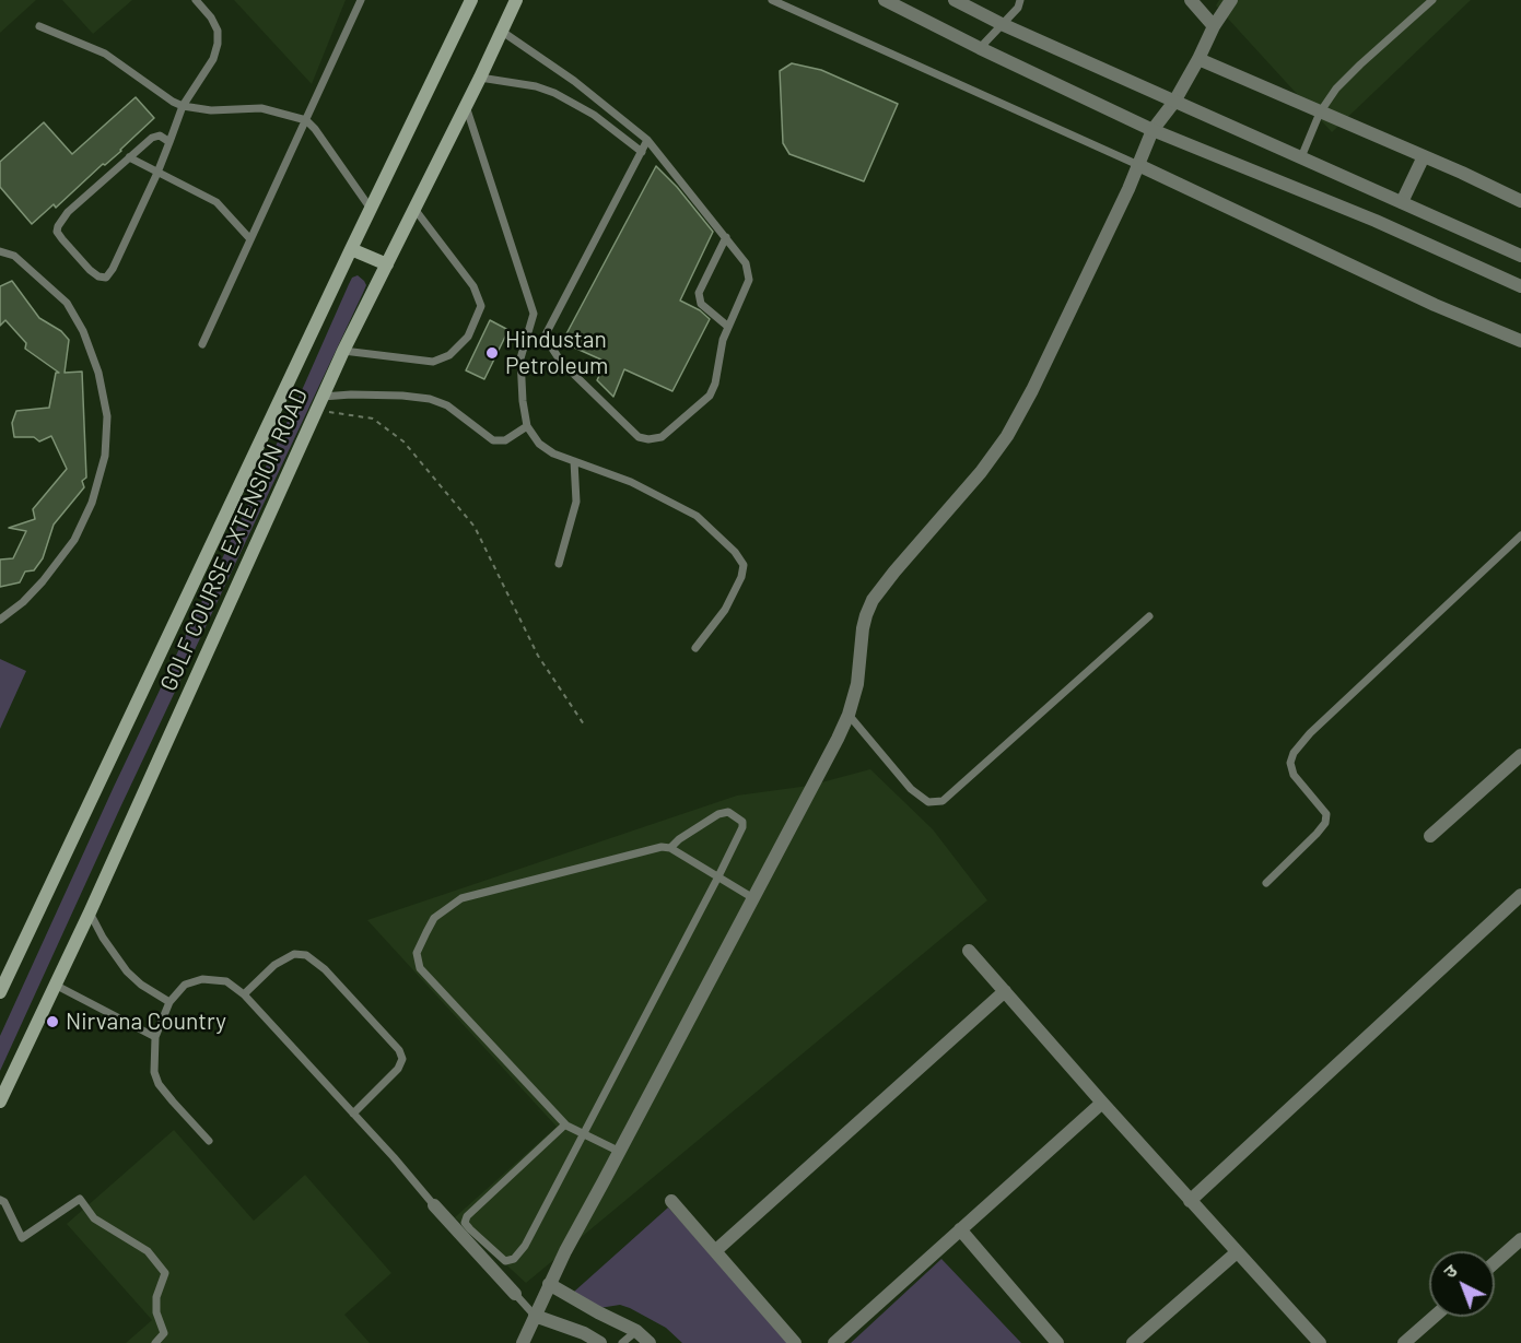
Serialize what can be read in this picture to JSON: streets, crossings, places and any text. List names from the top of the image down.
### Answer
{
  "streets": {
    "main road": ["GOLF COURSE EXTENSION ROAD"]
  },
  "places": ["Hindustan Petroleum", "Nirvana Country"],
  "north": "top left"
}
